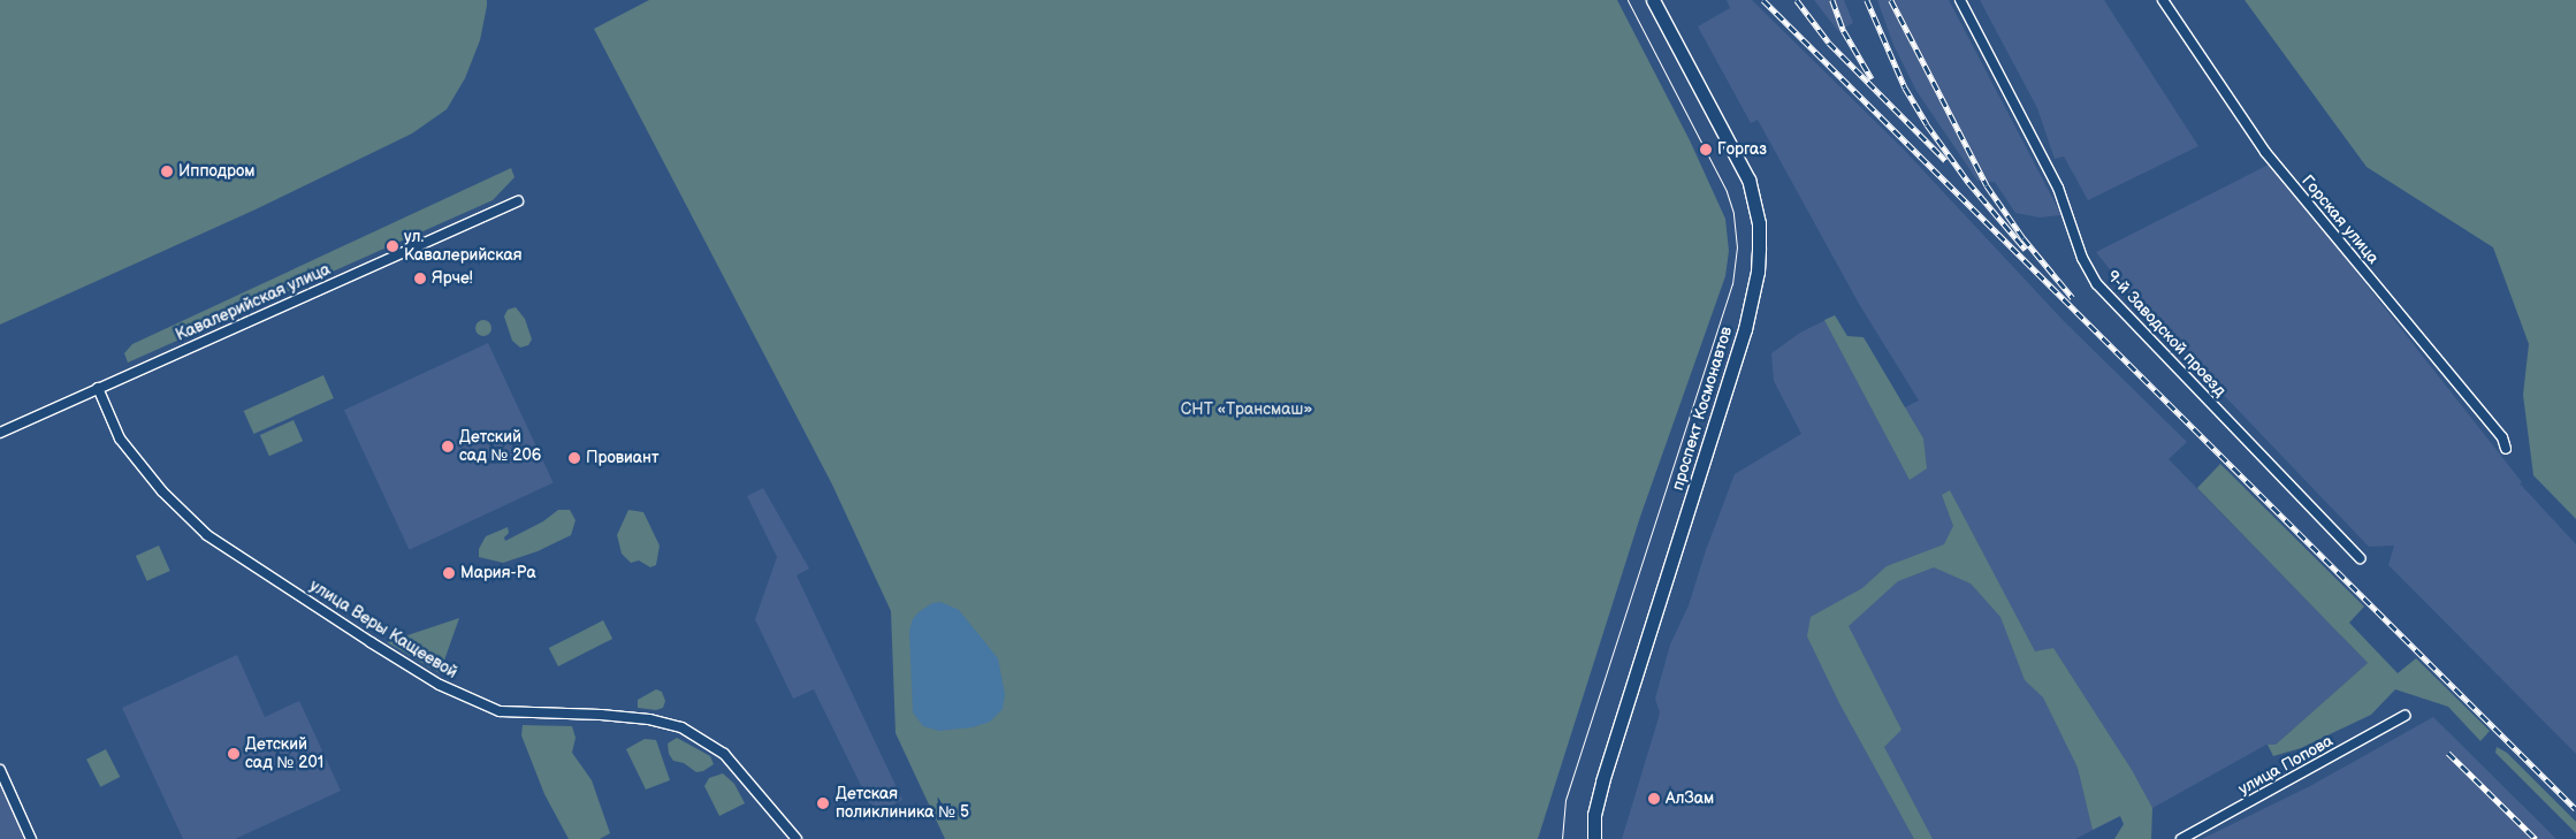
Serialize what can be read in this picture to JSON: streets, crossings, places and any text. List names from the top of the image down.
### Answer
{
  "streets": {
    "main road": ["проспект Космонавтов"],
    "street": [
      "Горская улица",
      "Кавалерийская улица",
      "9-й Заводской проезд",
      "улица Веры Кащеевой",
      "улица Попова"
    ]
  },
  "crossings": [
    ["Кавалерийская улица", "улица Веры Кащеевой"]
  ],
  "parks": ["СНТ «Трансмаш»"],
  "places": [
    "Горгаз",
    "Ипподром",
    "ул. Кавалерийская",
    "Ярче!",
    "Детский сад № 206",
    "Провиант",
    "Мария-Ра",
    "Детский сад № 201",
    "АлЗам",
    "Детская поликлиника № 5"
  ]
}
